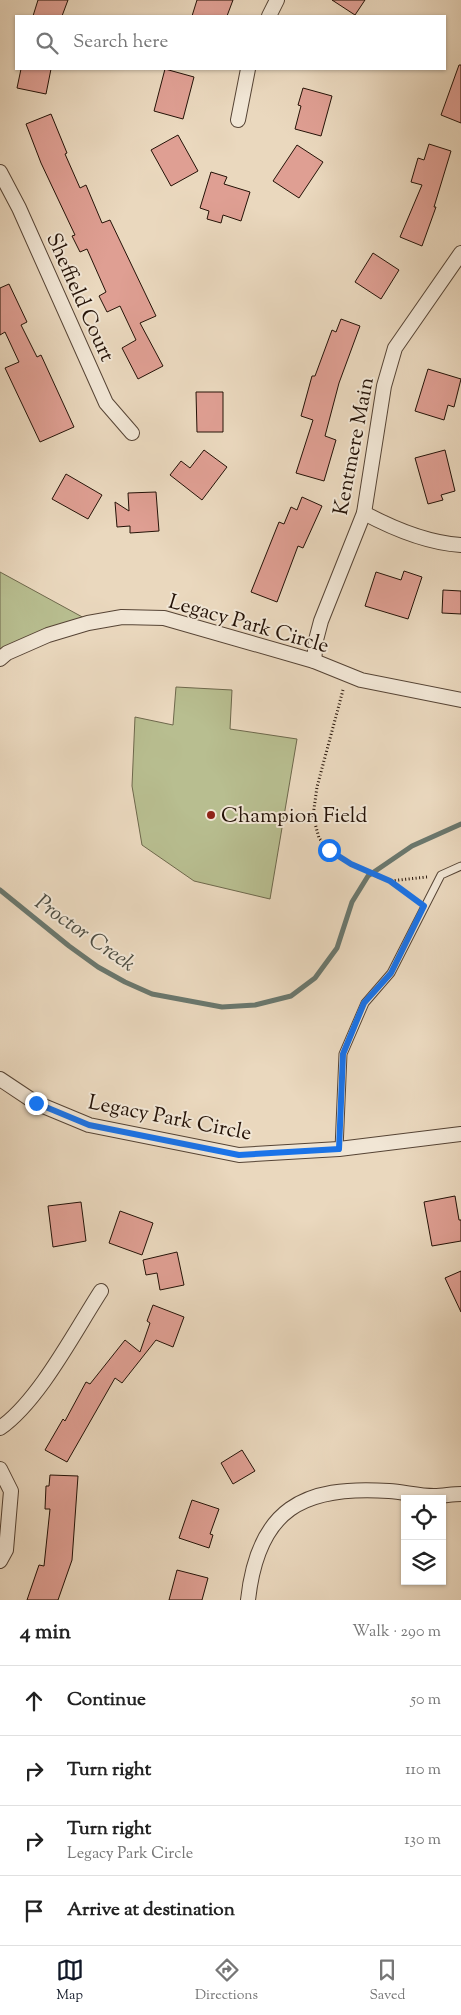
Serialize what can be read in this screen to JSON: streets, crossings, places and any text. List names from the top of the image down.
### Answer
{
  "streets": {
    "street": ["Sheffield Court", "Kentmere Main", "Legacy Park Circle"]
  },
  "crossings": [
    ["Kentmere Main", "Legacy Park Circle"]
  ],
  "water": ["Proctor Creek"],
  "places": ["Champion Field"],
  "page": {
    "search": "Search here",
    "heading": ["4 min", "Walk · 290 m"],
    "list": [
      ["Continue", "50 m"],
      ["Turn right", "110 m"],
      ["Turn right", "Legacy Park Circle", "130 m"],
      "Arrive at destination"
    ],
    "nav": ["Map", "Directions", "Saved"]
  }
}
